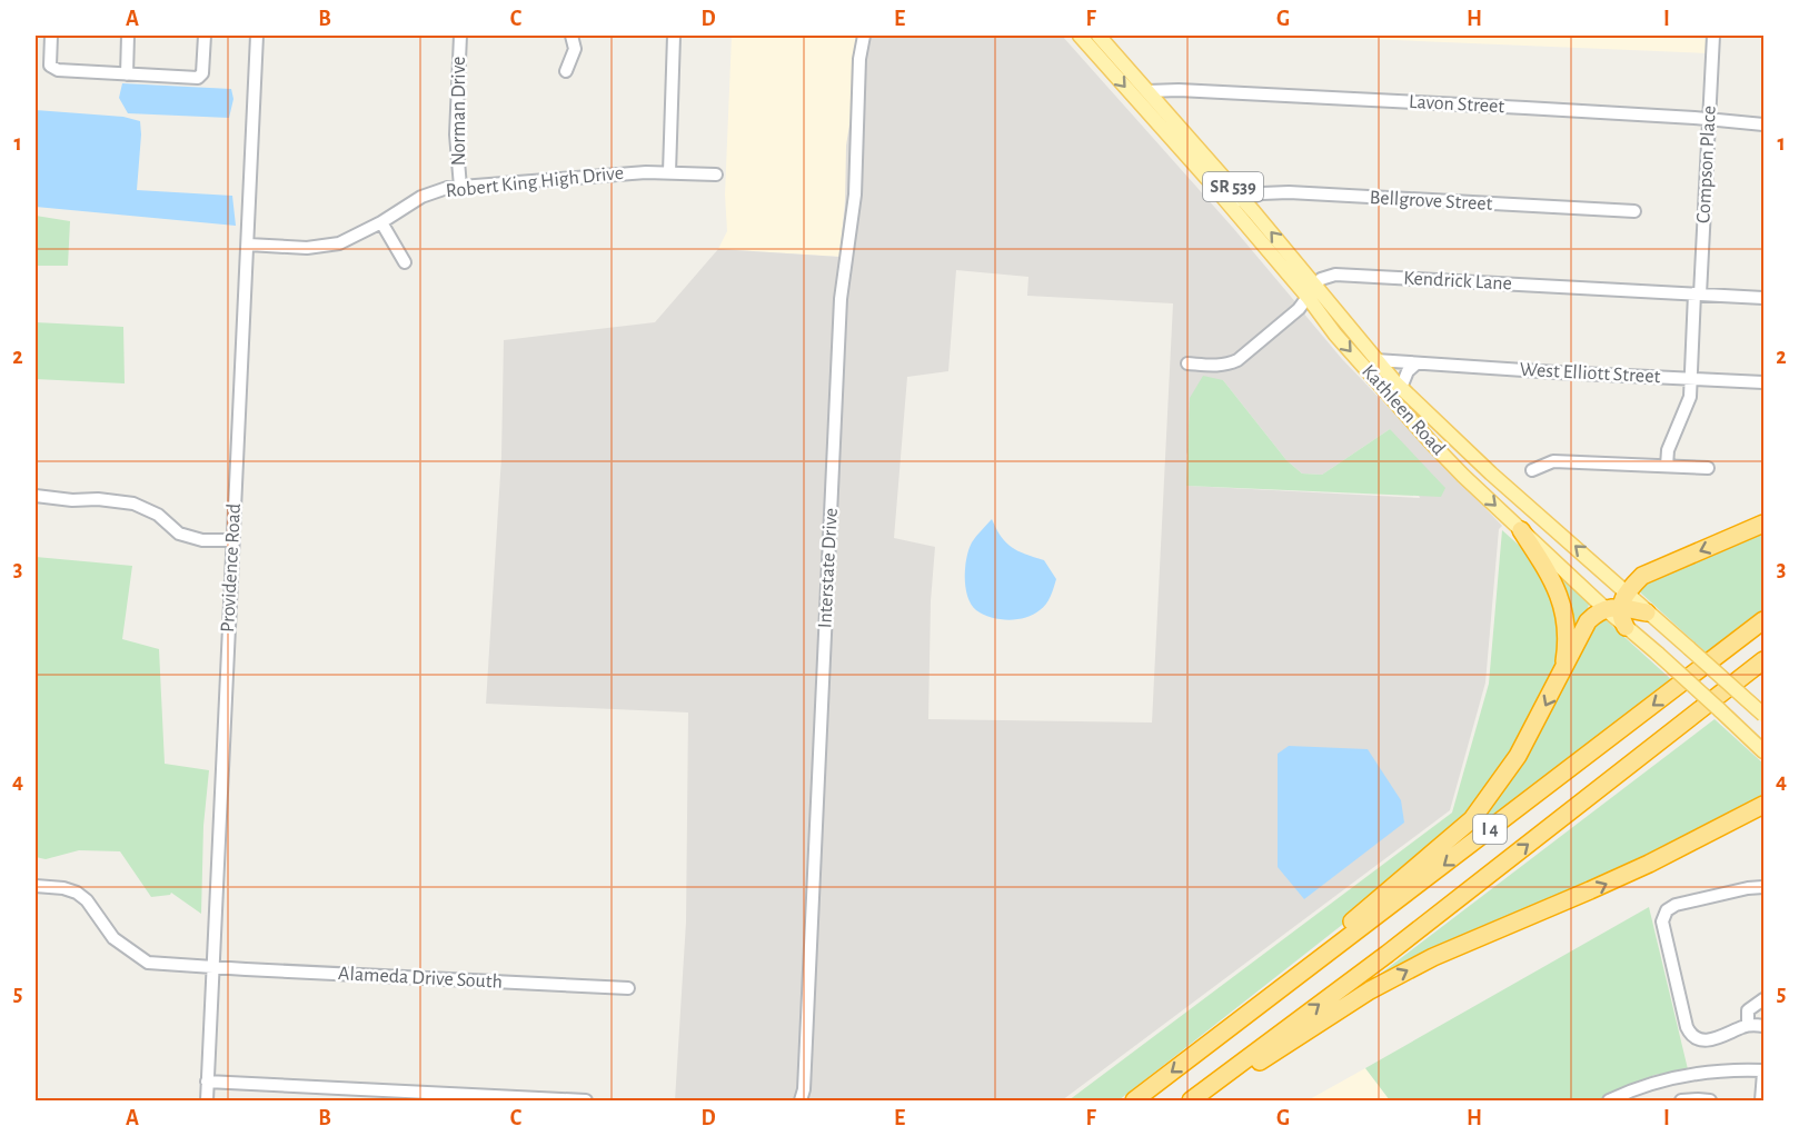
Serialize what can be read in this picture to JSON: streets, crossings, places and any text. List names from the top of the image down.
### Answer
{
  "streets": {
    "highway": ["I 4"],
    "main road": ["SR 539", "Kathleen Road"],
    "street": [
      "Lavon Street",
      "Norman Drive",
      "Compson Place",
      "Robert King High Drive",
      "Bellgrove Street",
      "Kendrick Lane",
      "West Elliott Street",
      "Providence Road",
      "Interstate Drive",
      "Alameda Drive South"
    ]
  },
  "crossings": [
    ["Lavon Street", "Compson Place"],
    ["Lavon Street", "Kathleen Road"],
    ["Norman Drive", "Robert King High Drive"],
    ["Compson Place", "Kendrick Lane"],
    ["Compson Place", "West Elliott Street"],
    ["Robert King High Drive", "Providence Road"],
    ["Bellgrove Street", "Kathleen Road"],
    ["Kendrick Lane", "Kathleen Road"],
    ["West Elliott Street", "Kathleen Road"],
    ["Providence Road", "Alameda Drive South"]
  ],
  "grid": {
    "columns": [
      "A",
      "B",
      "C",
      "D",
      "E",
      "F",
      "G",
      "H",
      "I"
    ],
    "rows": [
      "1",
      "2",
      "3",
      "4",
      "5"
    ]
  }
}
